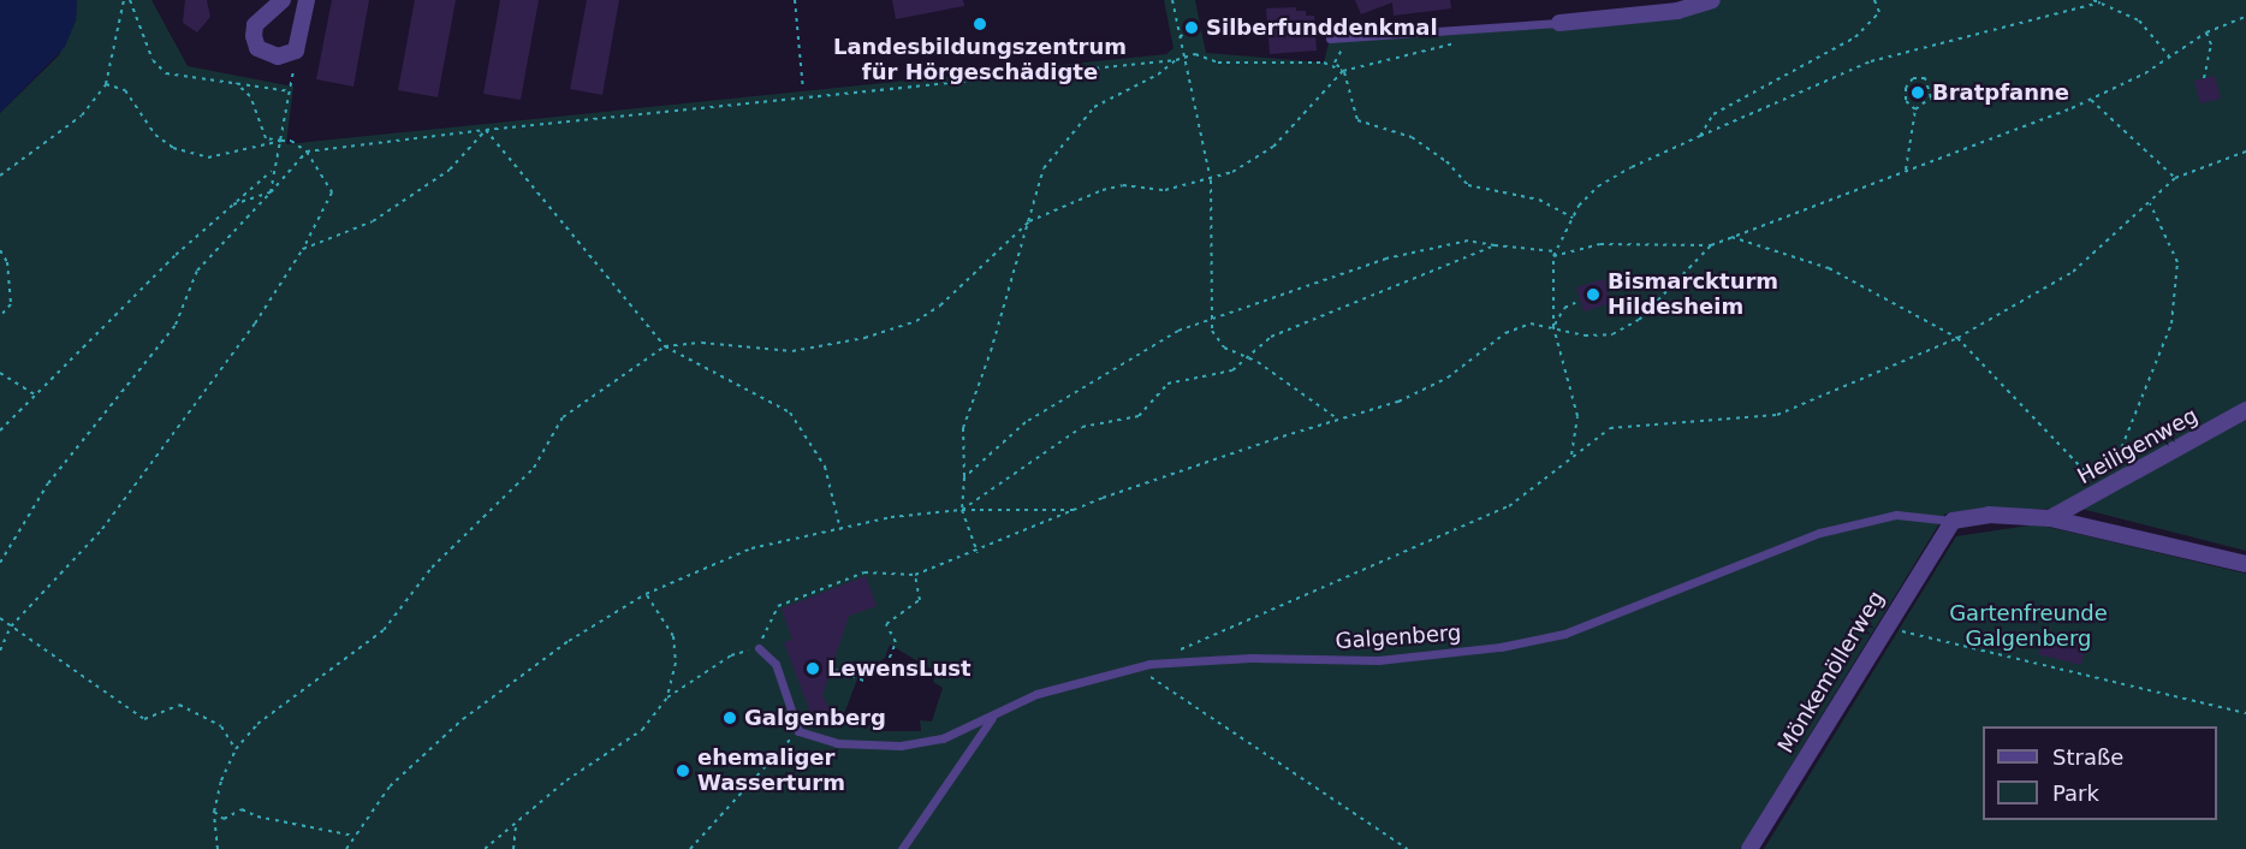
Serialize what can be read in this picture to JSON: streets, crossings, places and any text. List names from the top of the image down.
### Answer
{
  "streets": {
    "street": ["Heiligenweg", "Mönkemöllerweg"],
    "lane": ["Galgenberg"]
  },
  "crossings": [
    ["Galgenberg", "Mönkemöllerweg"]
  ],
  "parks": ["Gartenfreunde Galgenberg"],
  "places": [
    "Landesbildungszentrum für Hörgeschädigte",
    "Silberfunddenkmal",
    "Bratpfanne",
    "Bismarckturm Hildesheim",
    "LewensLust",
    "Galgenberg",
    "ehemaliger Wasserturm"
  ],
  "legend": ["Straße", "Park"]
}
